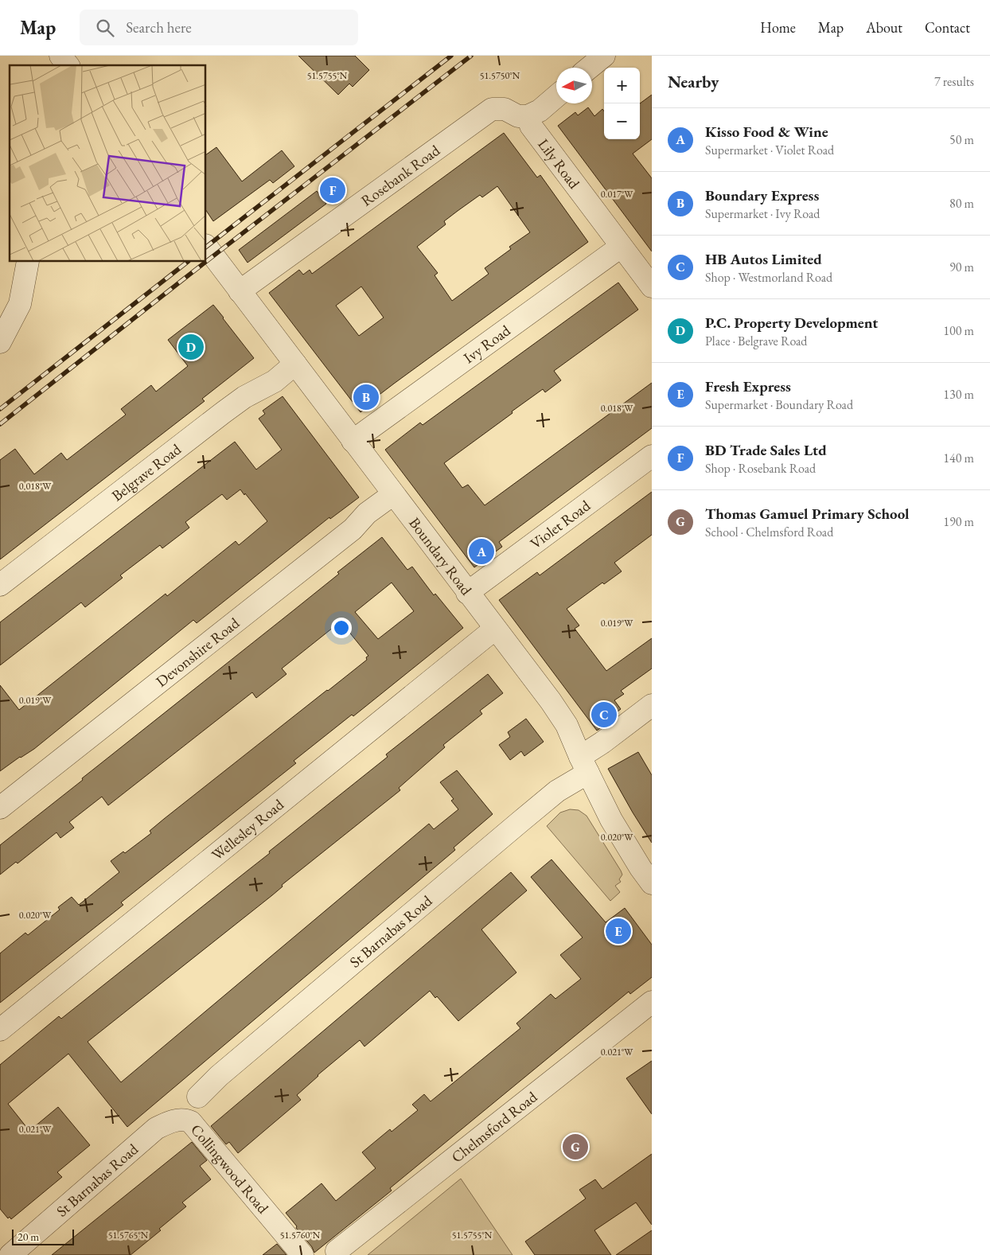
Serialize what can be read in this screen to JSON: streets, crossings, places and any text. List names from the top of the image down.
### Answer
{
  "streets": {
    "street": [
      "Lily Road",
      "Rosebank Road",
      "Ivy Road",
      "Belgrave Road",
      "Violet Road",
      "Boundary Road",
      "Devonshire Road",
      "Wellesley Road",
      "St Barnabas Road",
      "Chelmsford Road",
      "Collingwood Road"
    ]
  },
  "crossings": [
    ["Lily Road", "Rosebank Road"],
    ["Lily Road", "Ivy Road"],
    ["Rosebank Road", "Boundary Road"],
    ["Ivy Road", "Boundary Road"],
    ["Belgrave Road", "Boundary Road"],
    ["Violet Road", "Boundary Road"],
    ["Boundary Road", "Devonshire Road"],
    ["Boundary Road", "Wellesley Road"],
    ["Boundary Road", "St Barnabas Road"],
    ["St Barnabas Road", "Collingwood Road"]
  ],
  "scale_bar": "20 m",
  "north": "left",
  "page": {
    "header": "Map",
    "search": "Search here",
    "nav": [
      "Home",
      "Map",
      "About",
      "Contact"
    ],
    "heading": ["Nearby", "7 results"],
    "map_buttons": ["+", "−"],
    "list": [
      {
        "mark": "A",
        "name": "Kisso Food & Wine",
        "note": "Supermarket · Violet Road",
        "value": "50 m"
      },
      {
        "mark": "B",
        "name": "Boundary Express",
        "note": "Supermarket · Ivy Road",
        "value": "80 m"
      },
      {
        "mark": "C",
        "name": "HB Autos Limited",
        "note": "Shop · Westmorland Road",
        "value": "90 m"
      },
      {
        "mark": "D",
        "name": "P.C. Property Development",
        "note": "Place · Belgrave Road",
        "value": "100 m"
      },
      {
        "mark": "E",
        "name": "Fresh Express",
        "note": "Supermarket · Boundary Road",
        "value": "130 m"
      },
      {
        "mark": "F",
        "name": "BD Trade Sales Ltd",
        "note": "Shop · Rosebank Road",
        "value": "140 m"
      },
      {
        "mark": "G",
        "name": "Thomas Gamuel Primary School",
        "note": "School · Chelmsford Road",
        "value": "190 m"
      }
    ],
    "pins": [
      "F",
      "D",
      "B",
      "A",
      "C",
      "E",
      "G"
    ],
    "scale": "20 m"
  },
  "coordinates": [
    "51.5755°N",
    "51.5750°N",
    "0.017°W",
    "0.018°W",
    "0.019°W",
    "0.020°W",
    "0.021°W",
    "51.5765°N",
    "51.5760°N"
  ]
}
